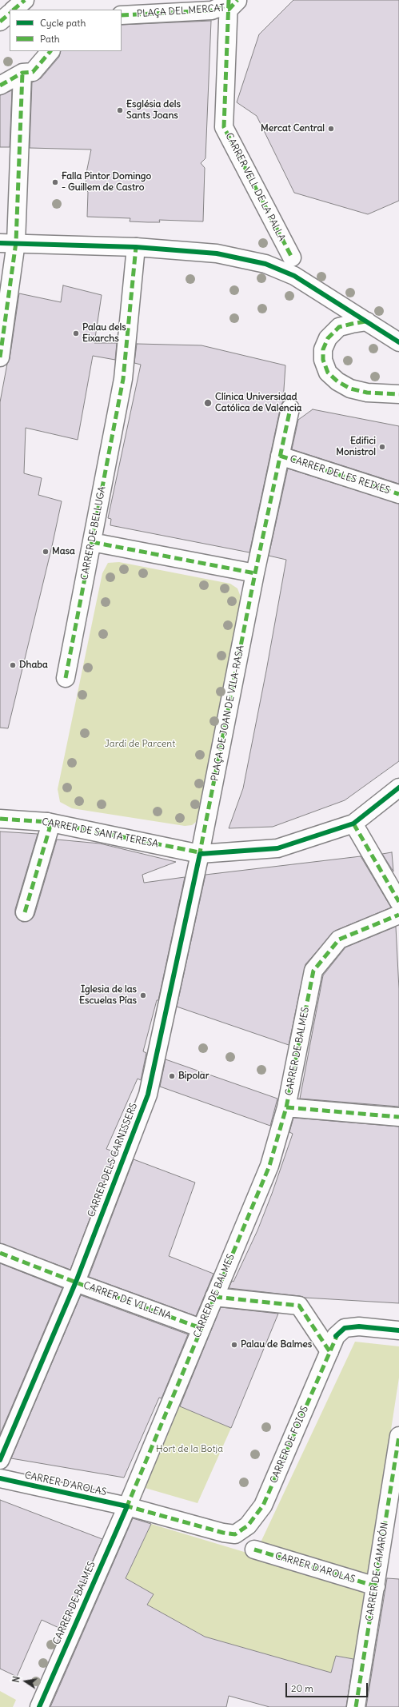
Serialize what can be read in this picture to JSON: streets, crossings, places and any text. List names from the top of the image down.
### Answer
{
  "streets": {
    "street": [
      "PLAÇA DEL MERCAT",
      "CARRER VELL DE LA PALLA",
      "CARRER DE LES REIXES",
      "CARRER DE BELLUGA",
      "PLAÇA DE JOAN DE VILA-RASA",
      "CARRER DE SANTA TERESA",
      "CARRER DE BALMES",
      "CARRER DELS CARNISSERS",
      "CARRER DE VILLENA",
      "CARRER DE FOIOS",
      "CARRER D'AROLAS",
      "CARRER DE CAMARÓN"
    ]
  },
  "crossings": [
    ["PLAÇA DEL MERCAT", "CARRER VELL DE LA PALLA"],
    ["CARRER DE LES REIXES", "PLAÇA DE JOAN DE VILA-RASA"],
    ["PLAÇA DE JOAN DE VILA-RASA", "CARRER DE SANTA TERESA"],
    ["PLAÇA DE JOAN DE VILA-RASA", "CARRER DELS CARNISSERS"],
    ["CARRER DE SANTA TERESA", "CARRER DELS CARNISSERS"],
    ["CARRER DE BALMES", "CARRER DE VILLENA"],
    ["CARRER DE BALMES", "CARRER D'AROLAS"],
    ["CARRER DELS CARNISSERS", "CARRER DE VILLENA"],
    ["CARRER DE FOIOS", "CARRER D'AROLAS"],
    ["CARRER D'AROLAS", "CARRER DE CAMARÓN"]
  ],
  "parks": ["Jardí de Parcent", "Hort de la Botja"],
  "places": [
    "Església dels Sants Joans",
    "Mercat Central",
    "Falla Pintor Domingo - Guillem de Castro",
    "Palau dels Eixarchs",
    "Clínica Universidad Católica de Valencia",
    "Edifici Monistrol",
    "Masa",
    "Dhaba",
    "Iglesia de las Escuelas Pías",
    "Bipolar",
    "Palau de Balmes"
  ],
  "legend": ["Cycle path", "Path"],
  "scale_bar": "20 m",
  "north": "left"
}
